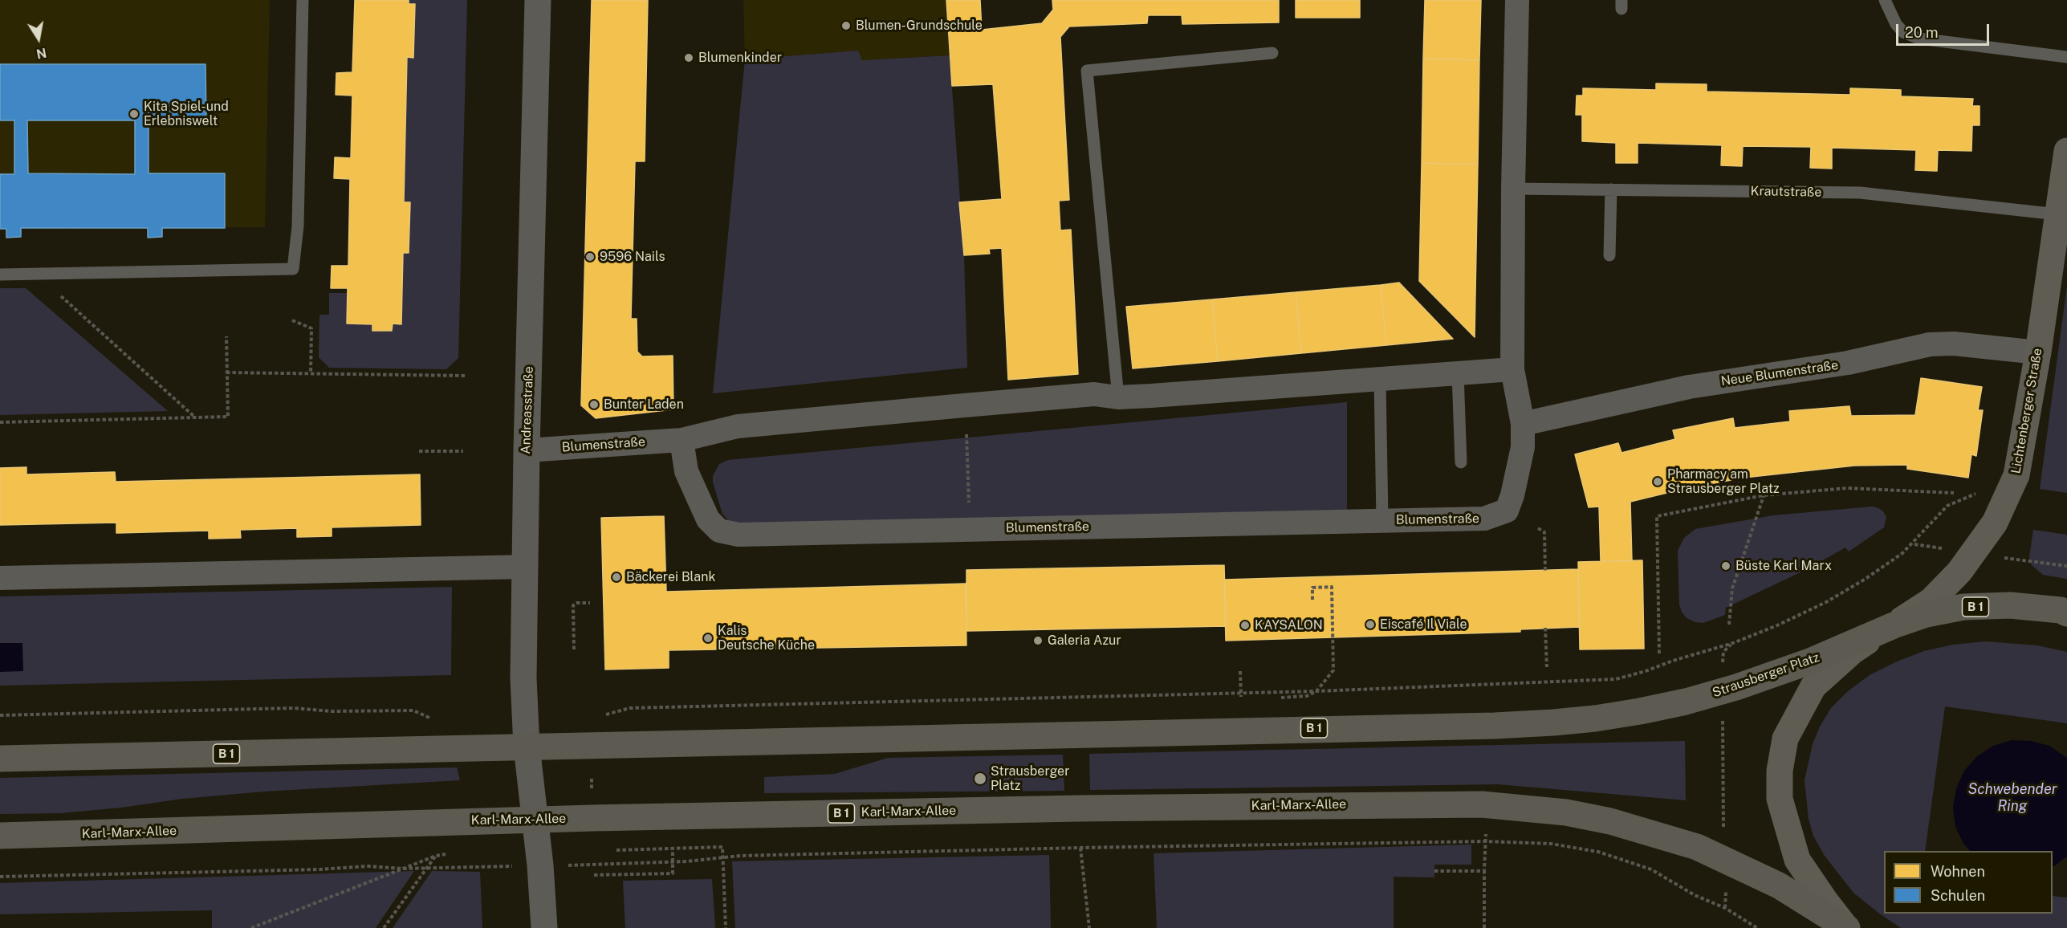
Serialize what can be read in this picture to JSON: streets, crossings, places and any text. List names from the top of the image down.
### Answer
{
  "streets": {
    "main road": [
      "Lichtenberger Straße",
      "B 1",
      "Strausberger Platz",
      "Karl-Marx-Allee"
    ],
    "street": ["Neue Blumenstraße", "Andreasstraße", "Blumenstraße"],
    "lane": ["Krautstraße"]
  },
  "crossings": [
    ["Krautstraße", "Lichtenberger Straße"],
    ["Neue Blumenstraße", "Lichtenberger Straße"],
    ["Neue Blumenstraße", "Blumenstraße"],
    ["Andreasstraße", "Blumenstraße"],
    ["Andreasstraße", "B 1"],
    ["Andreasstraße", "Strausberger Platz"],
    ["Andreasstraße", "Karl-Marx-Allee"],
    ["Lichtenberger Straße", "Strausberger Platz"],
    ["B 1", "Strausberger Platz"],
    ["Strausberger Platz", "Karl-Marx-Allee"]
  ],
  "water": ["Schwebender Ring"],
  "places": [
    "Blumen-Grundschule",
    "Blumenkinder",
    "Kita Spiel-und Erlebniswelt",
    "9596 Nails",
    "Bunter Laden",
    "Pharmacy am Strausberger Platz",
    "Büste Karl Marx",
    "Bäckerei Blank",
    "Eiscafé Il Viale",
    "KAYSALON",
    "Kalis Deutsche Küche",
    "Galeria Azur",
    "Strausberger Platz"
  ],
  "legend": ["Wohnen", "Schulen"],
  "scale_bar": "20 m",
  "north": "bottom"
}
